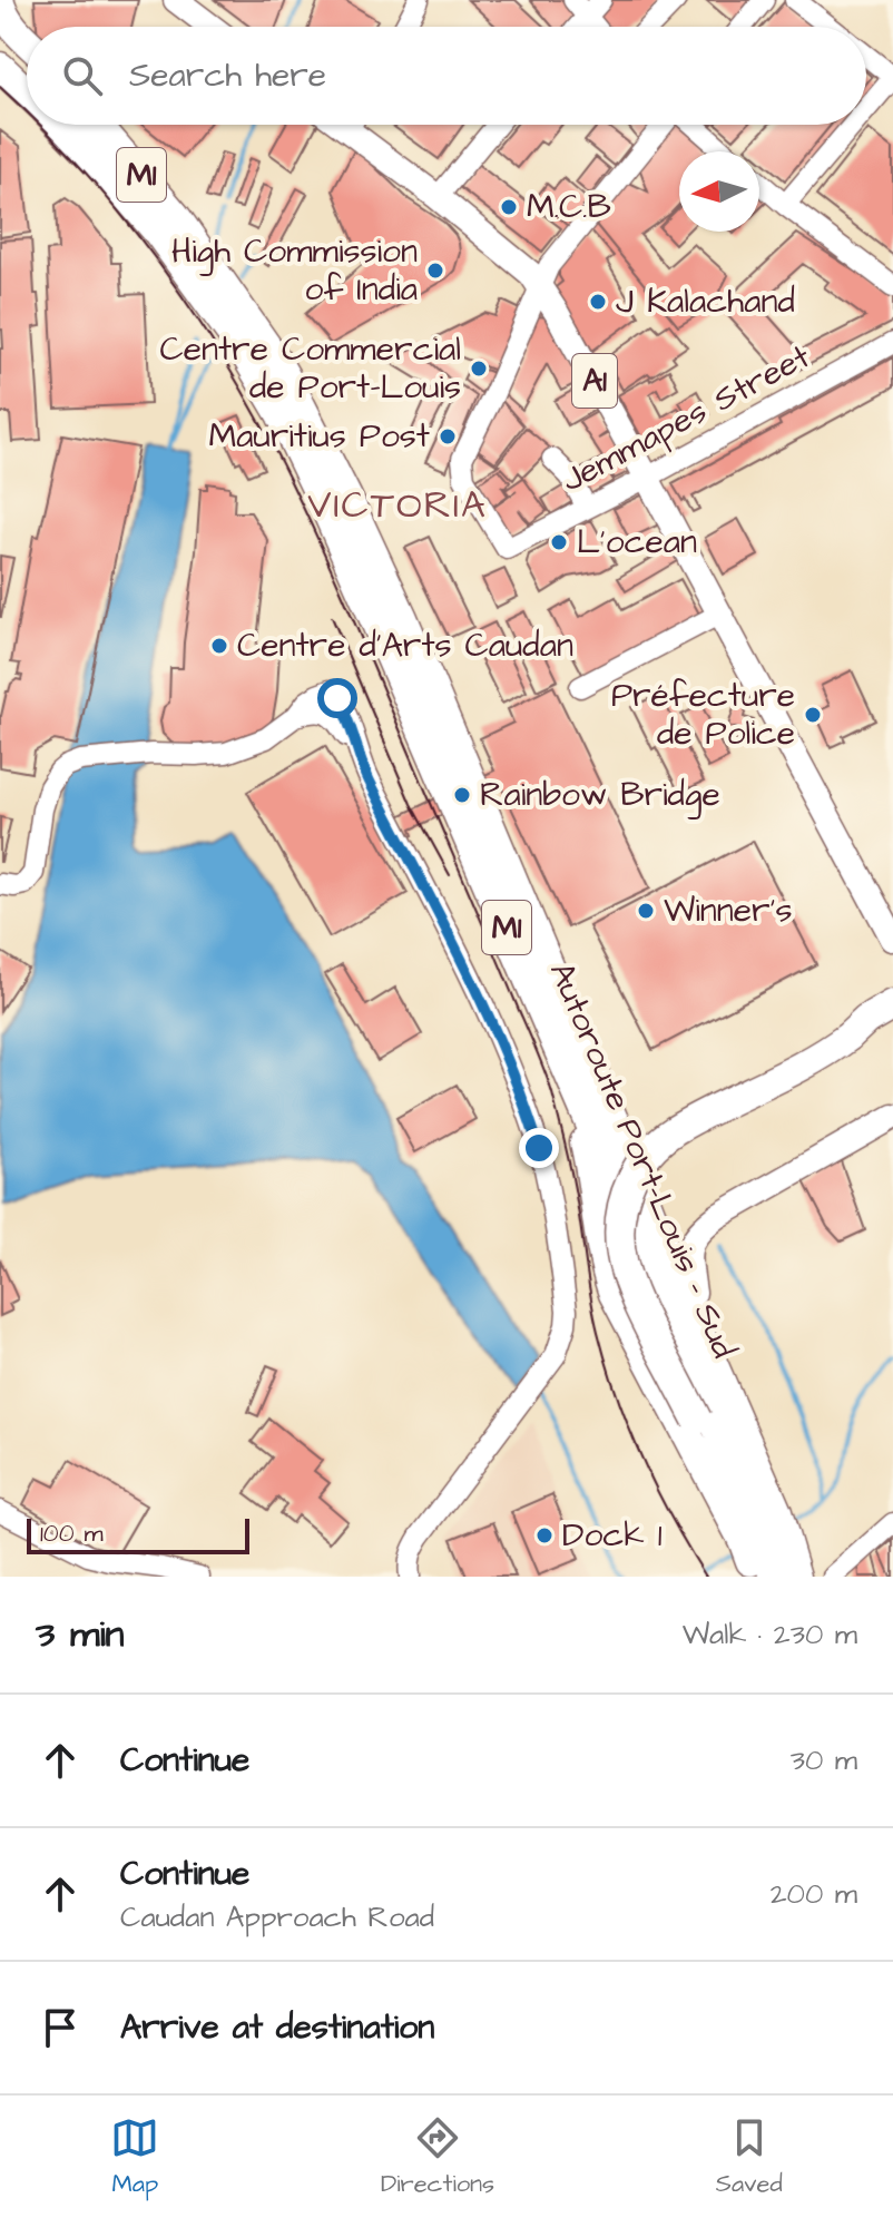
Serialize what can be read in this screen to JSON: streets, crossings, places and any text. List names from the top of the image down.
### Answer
{
  "streets": {
    "highway": ["M1", "Autoroute Port-Louis – Sud"],
    "main road": ["A1"],
    "street": ["Jemmapes Street"]
  },
  "crossings": [
    ["M1", "Autoroute Port-Louis – Sud"],
    ["A1", "Jemmapes Street"]
  ],
  "districts": ["VICTORIA"],
  "places": [
    "M.C.B",
    "High Commission of India",
    "J Kalachand",
    "Centre Commercial de Port-Louis",
    "Mauritius Post",
    "L'ocean",
    "Centre d'Arts Caudan",
    "Préfecture de Police",
    "Rainbow Bridge",
    "Winner's",
    "Dock 1"
  ],
  "scale_bar": "100 m",
  "north": "left",
  "page": {
    "search": "Search here",
    "scale": "100 m",
    "heading": ["3 min", "Walk · 230 m"],
    "list": [
      ["Continue", "30 m"],
      ["Continue", "Caudan Approach Road", "200 m"],
      "Arrive at destination"
    ],
    "nav": ["Map", "Directions", "Saved"]
  }
}
